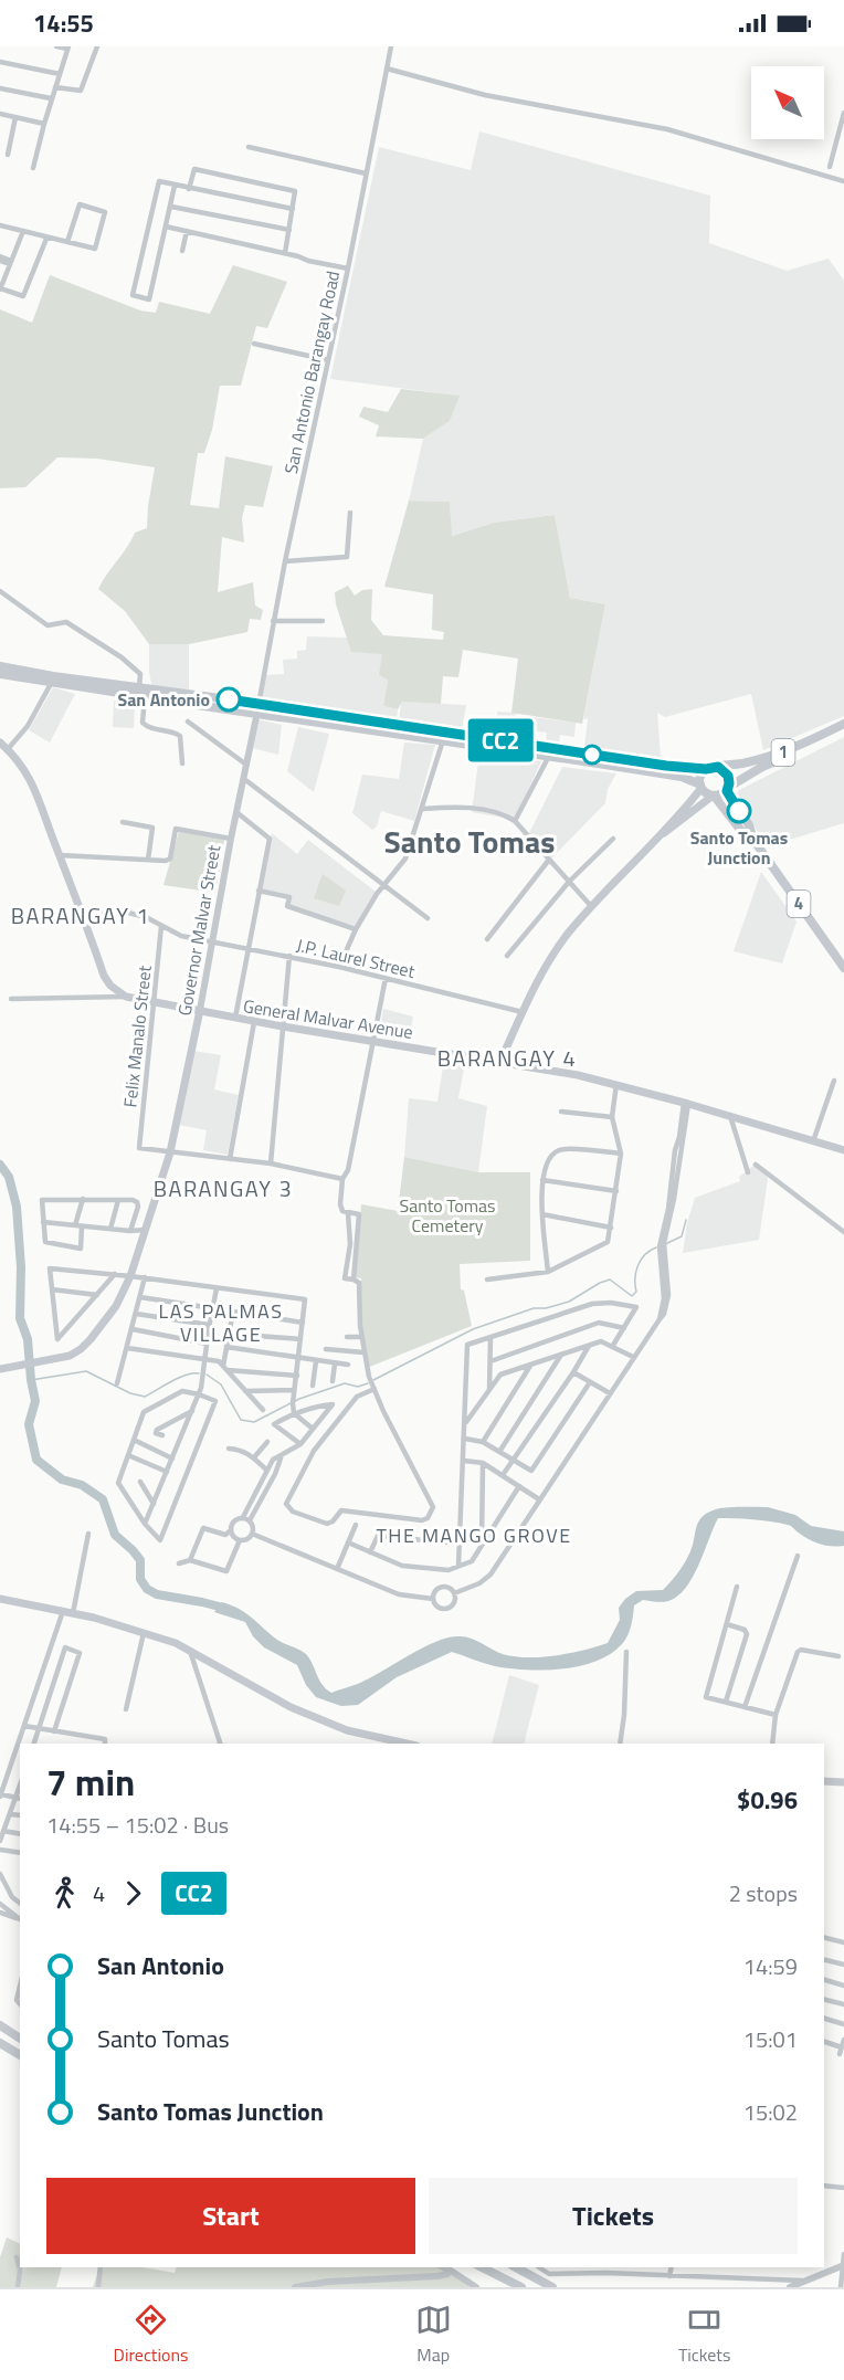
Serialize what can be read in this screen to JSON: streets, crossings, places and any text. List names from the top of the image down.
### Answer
{
  "streets": {
    "highway": ["1", "4"],
    "main road": ["Governor Malvar Street", "General Malvar Avenue"],
    "street": ["San Antonio Barangay Road", "J.P. Laurel Street", "Felix Manalo Street"]
  },
  "crossings": [
    ["San Antonio Barangay Road", "1"],
    ["San Antonio Barangay Road", "Governor Malvar Street"],
    ["1", "4"],
    ["1", "Governor Malvar Street"],
    ["Governor Malvar Street", "J.P. Laurel Street"],
    ["Governor Malvar Street", "General Malvar Avenue"],
    ["Governor Malvar Street", "Felix Manalo Street"],
    ["J.P. Laurel Street", "Felix Manalo Street"],
    ["General Malvar Avenue", "Felix Manalo Street"]
  ],
  "districts": [
    "Santo Tomas",
    "BARANGAY 1",
    "BARANGAY 4",
    "BARANGAY 3",
    "LAS PALMAS VILLAGE",
    "THE MANGO GROVE"
  ],
  "parks": ["Santo Tomas Cemetery"],
  "places": ["San Antonio", "Santo Tomas Junction"],
  "lines": ["bus line CC2"],
  "north": "top left",
  "page": {
    "status": "14:55",
    "on_map": "CC2",
    "heading": ["7 min", "14:55 – 15:02 · Bus", "$0.96"],
    "legs": ["4", "CC2", "2 stops"],
    "list": [
      {
        "name": "San Antonio",
        "value": "14:59"
      },
      {
        "name": "Santo Tomas",
        "value": "15:01"
      },
      {
        "name": "Santo Tomas Junction",
        "value": "15:02"
      }
    ],
    "buttons": ["Start", "Tickets"],
    "tabs": ["Directions", "Map", "Tickets"]
  }
}
